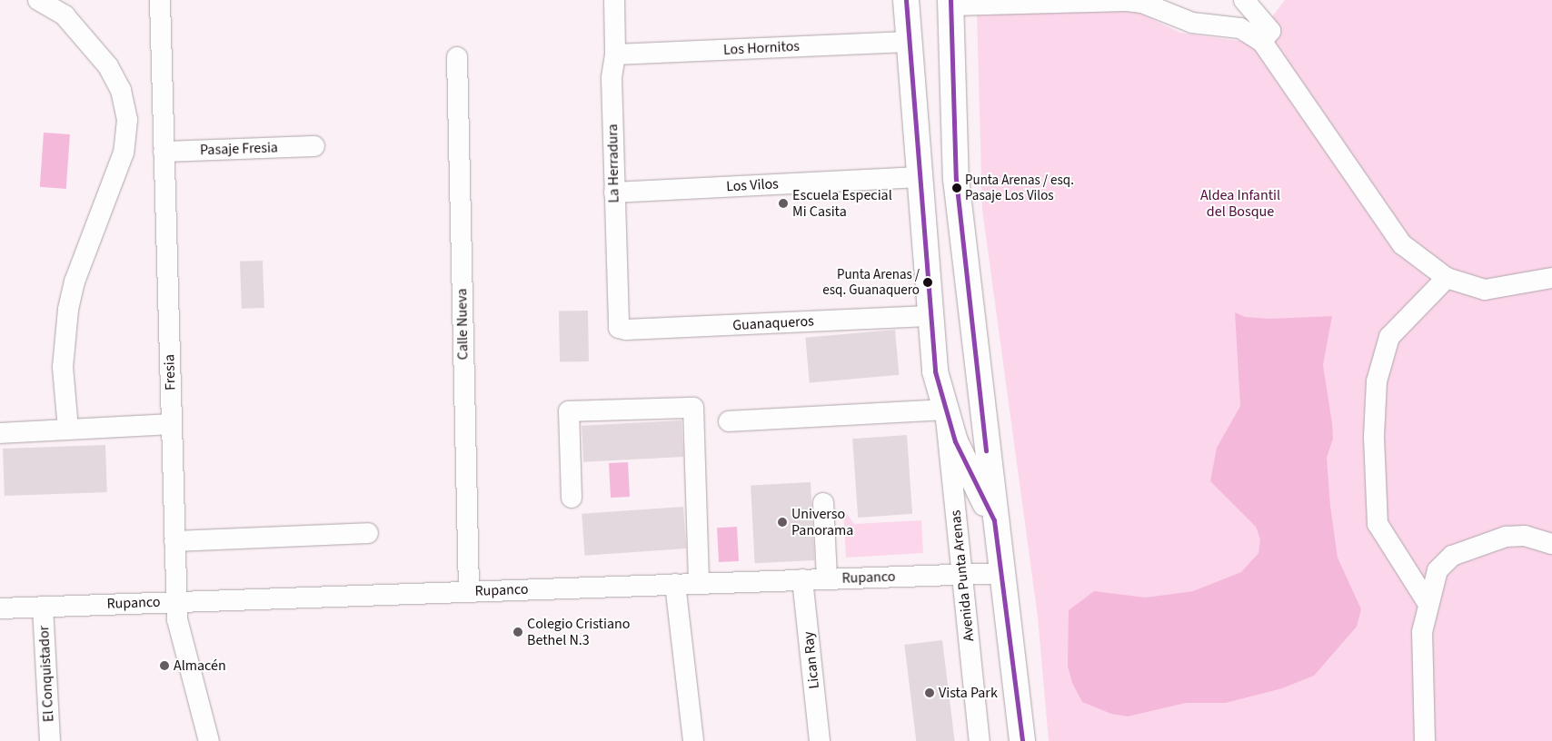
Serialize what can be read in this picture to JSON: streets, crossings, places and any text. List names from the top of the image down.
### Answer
{
  "streets": {
    "main road": ["Avenida Punta Arenas"],
    "street": [
      "Los Hornitos",
      "Pasaje Fresia",
      "La Herradura",
      "Los Vilos",
      "Guanaqueros",
      "Calle Nueva",
      "Fresia",
      "Rupanco",
      "Lican Ray",
      "El Conquistador"
    ]
  },
  "crossings": [
    ["Los Hornitos", "La Herradura"],
    ["Los Hornitos", "Avenida Punta Arenas"],
    ["Pasaje Fresia", "Fresia"],
    ["La Herradura", "Los Vilos"],
    ["La Herradura", "Guanaqueros"],
    ["Los Vilos", "Avenida Punta Arenas"],
    ["Guanaqueros", "Avenida Punta Arenas"],
    ["Calle Nueva", "Rupanco"],
    ["Fresia", "Rupanco"],
    ["Avenida Punta Arenas", "Rupanco"],
    ["Rupanco", "Lican Ray"],
    ["Rupanco", "El Conquistador"]
  ],
  "parks": ["Aldea Infantil del Bosque"],
  "places": [
    "Punta Arenas / esq. Pasaje Los Vilos",
    "Escuela Especial Mi Casita",
    "Punta Arenas / esq. Guanaquero",
    "Universo Panorama",
    "Colegio Cristiano Bethel N.3",
    "Almacén",
    "Vista Park"
  ]
}
